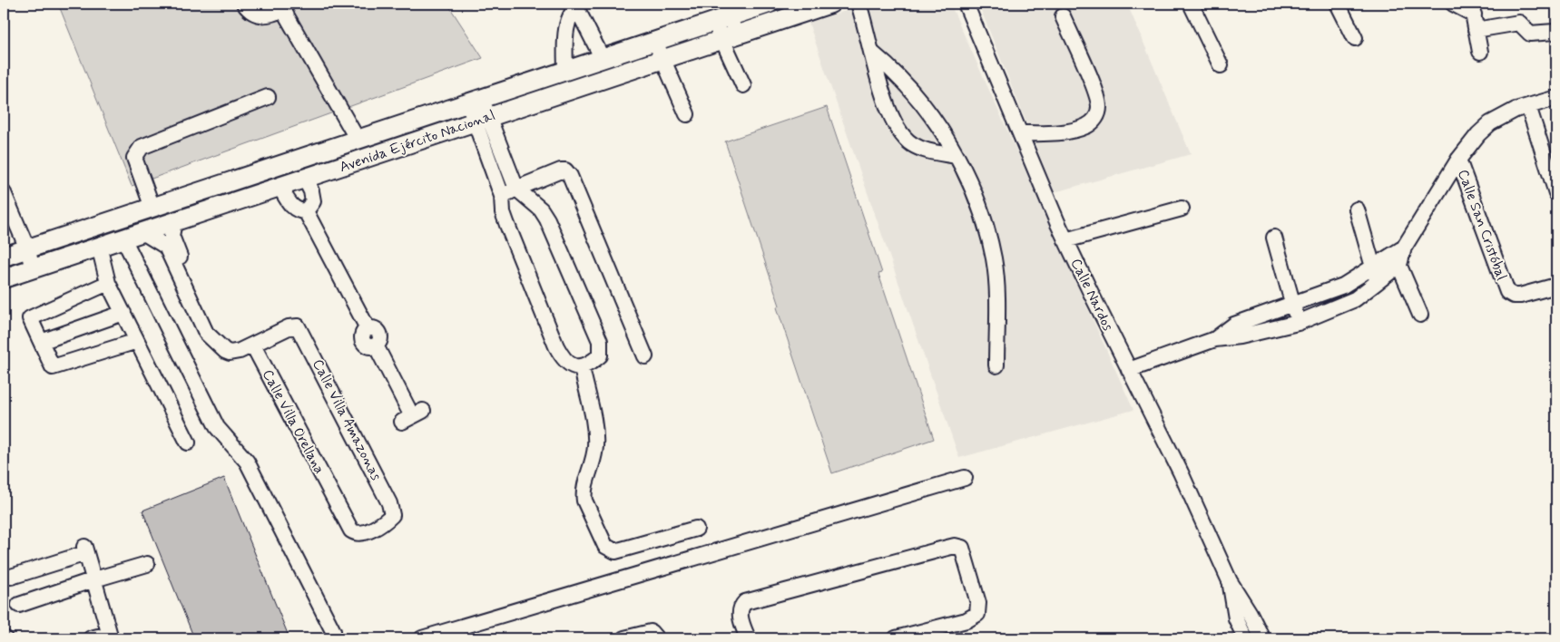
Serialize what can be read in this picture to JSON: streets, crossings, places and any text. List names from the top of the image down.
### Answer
{
  "streets": {
    "main road": ["Avenida Ejército Nacional"],
    "street": [
      "Calle San Cristóbal",
      "Calle Nardos",
      "Calle Villa Amazonas",
      "Calle Villa Orellana"
    ]
  },
  "crossings": [
    ["Calle Villa Amazonas", "Calle Villa Orellana"]
  ]
}
